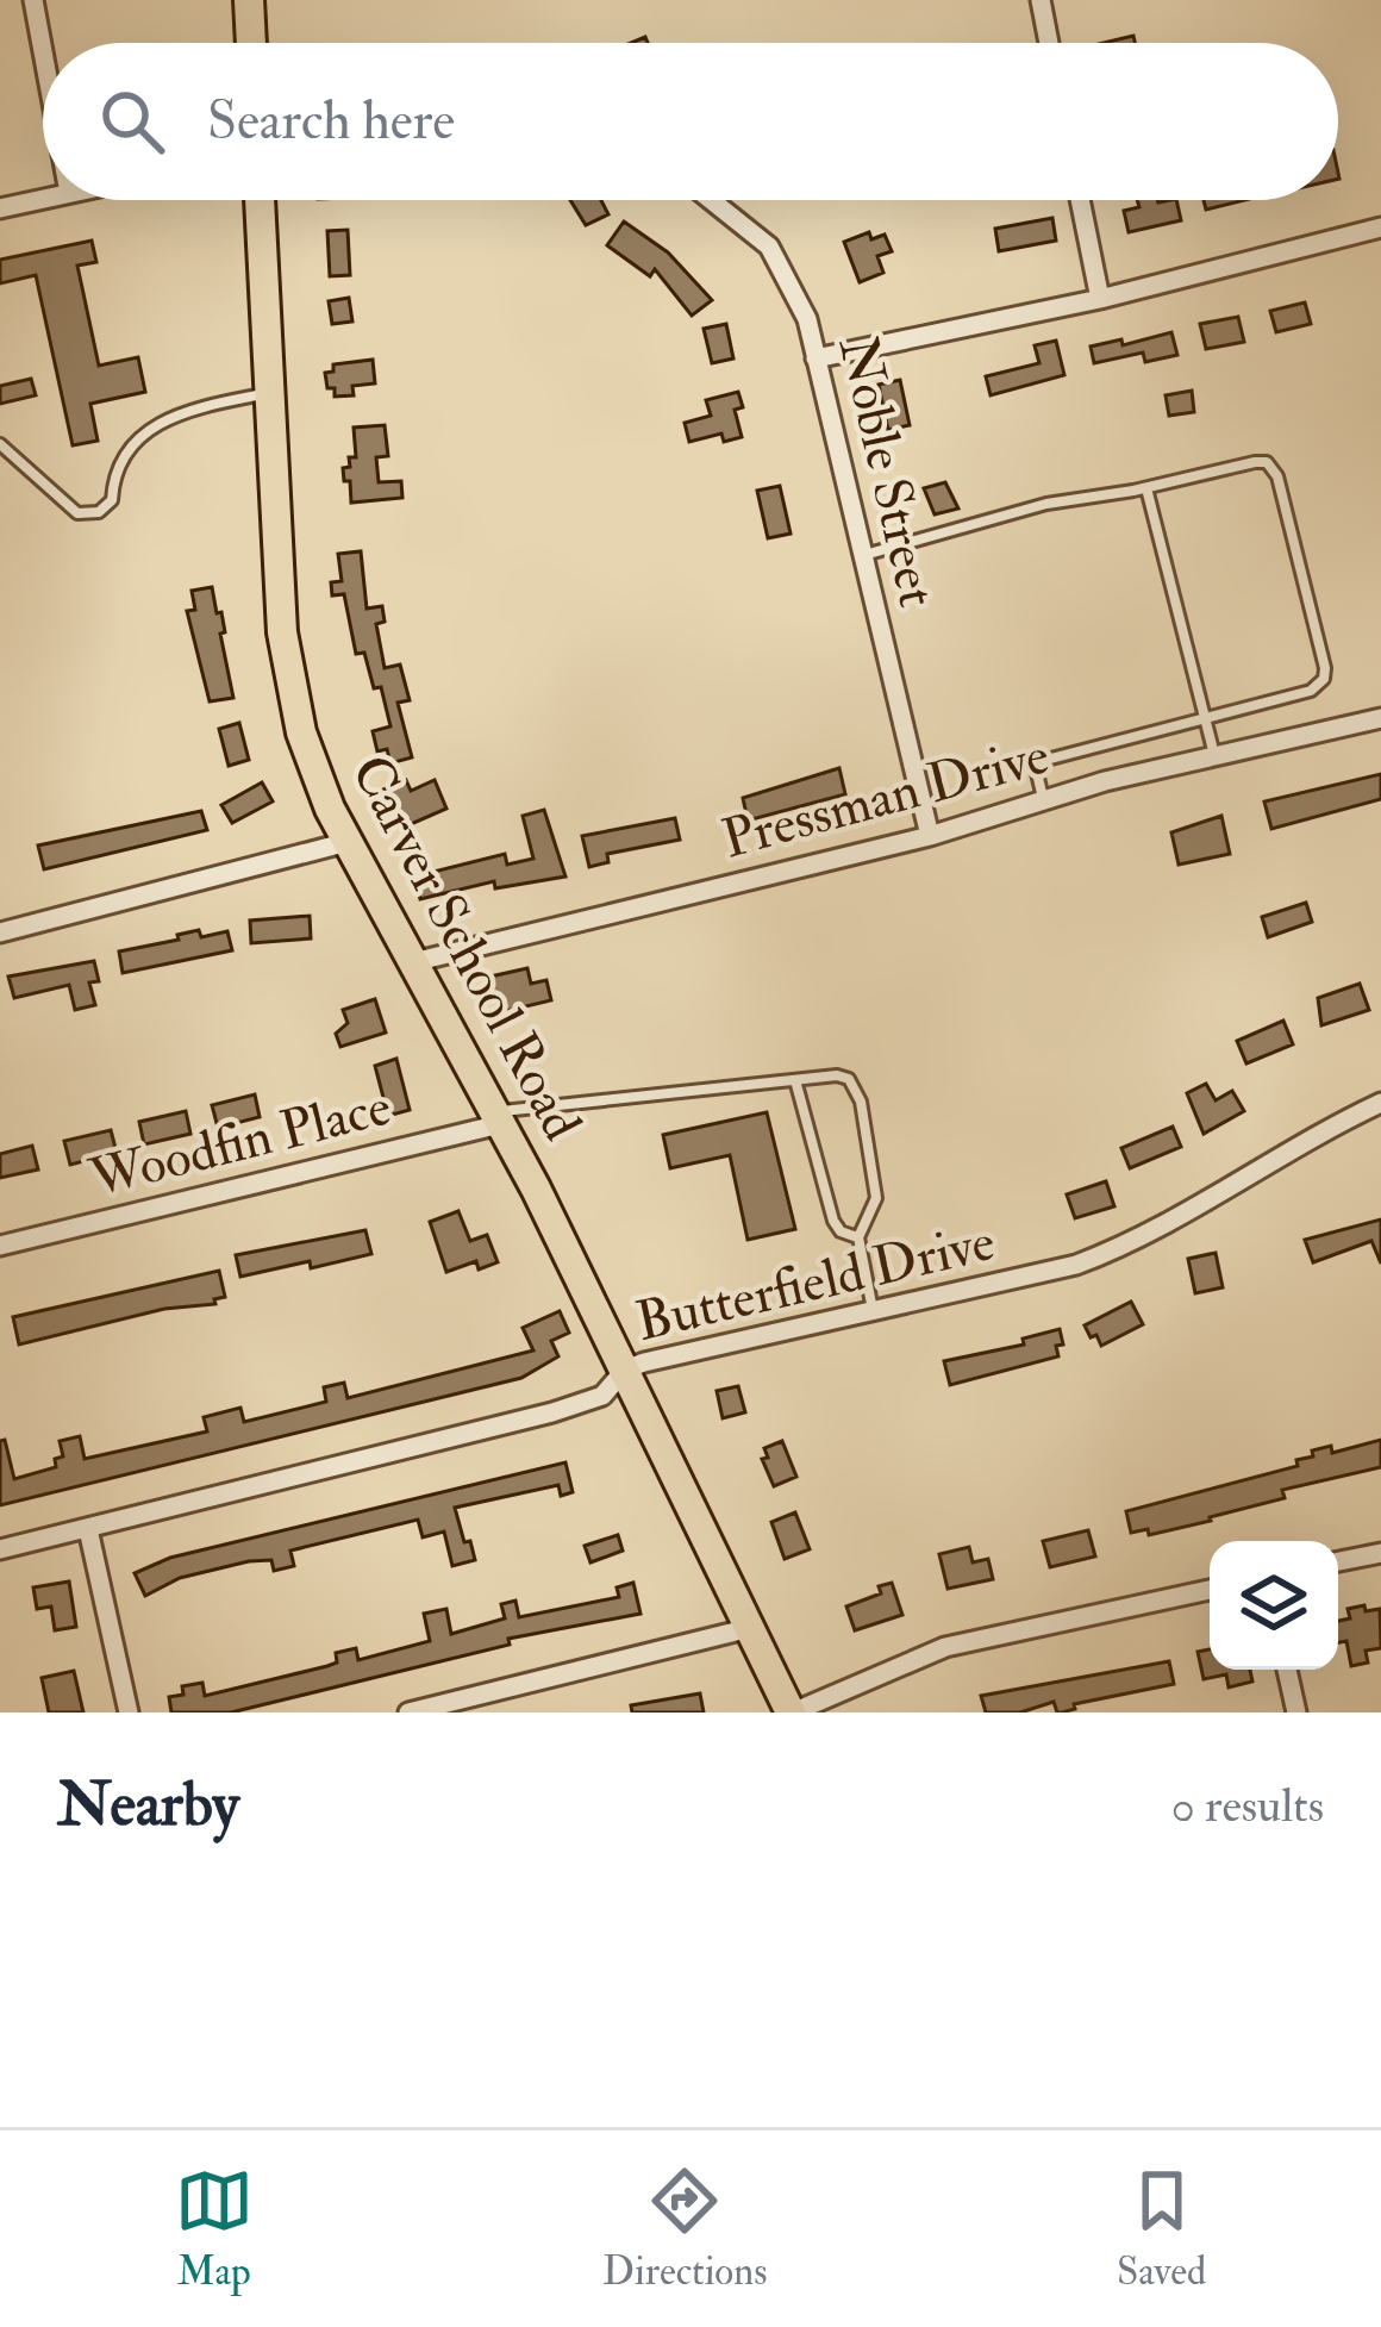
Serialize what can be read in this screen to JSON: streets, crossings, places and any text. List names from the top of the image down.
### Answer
{
  "streets": {
    "main road": ["Carver School Road"],
    "street": [
      "Noble Street",
      "Pressman Drive",
      "Woodfin Place",
      "Butterfield Drive"
    ]
  },
  "crossings": [
    ["Noble Street", "Pressman Drive"],
    ["Pressman Drive", "Carver School Road"],
    ["Carver School Road", "Woodfin Place"],
    ["Carver School Road", "Butterfield Drive"]
  ],
  "page": {
    "search": "Search here",
    "heading": ["Nearby", "0 results"],
    "nav": ["Map", "Directions", "Saved"]
  }
}
